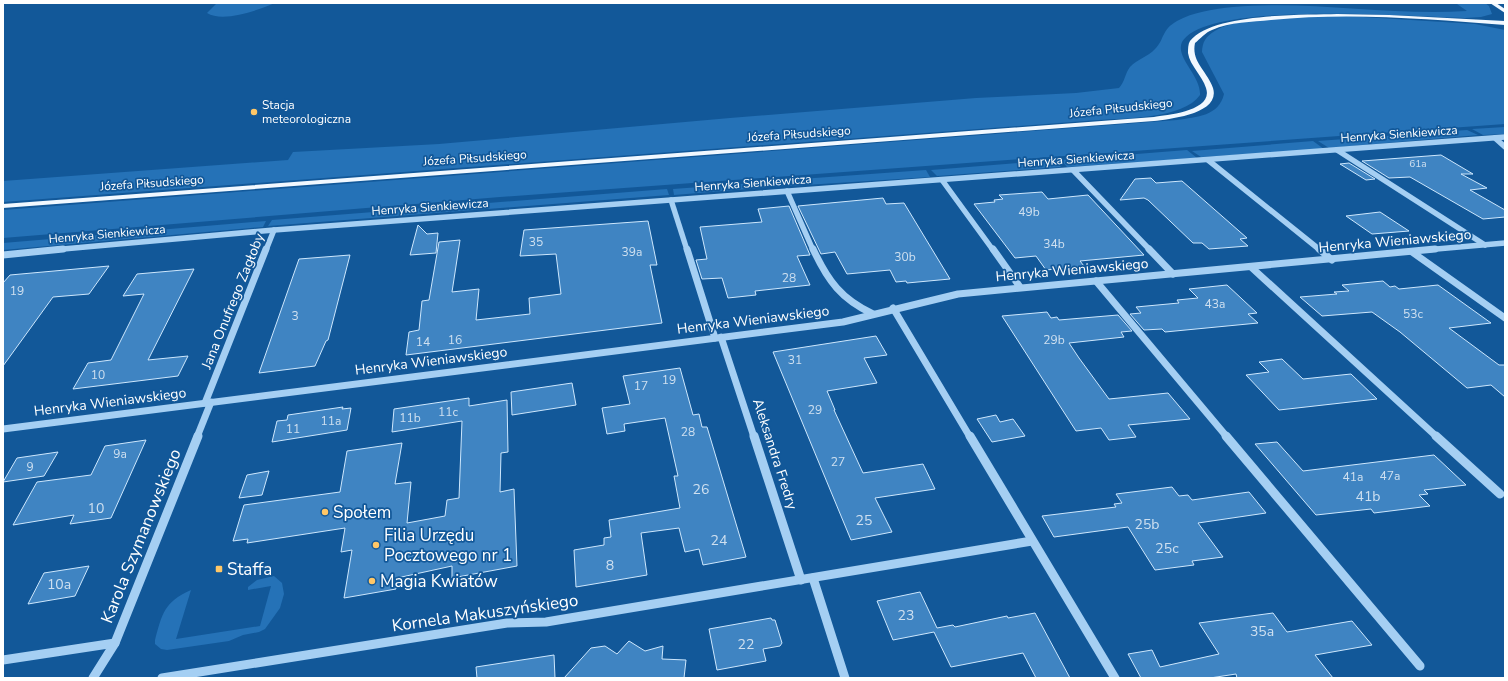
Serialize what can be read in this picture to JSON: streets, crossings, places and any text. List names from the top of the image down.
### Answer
{
  "streets": {
    "main road": ["Józefa Piłsudskiego"],
    "street": [
      "Henryka Sienkiewicza",
      "Henryka Wieniawskiego",
      "Jana Onufrego Zagłoby",
      "Aleksandra Fredry",
      "Karola Szymanowskiego",
      "Kornela Makuszyńskiego"
    ]
  },
  "crossings": [
    ["Henryka Sienkiewicza", "Jana Onufrego Zagłoby"],
    ["Henryka Sienkiewicza", "Aleksandra Fredry"],
    ["Henryka Wieniawskiego", "Jana Onufrego Zagłoby"],
    ["Henryka Wieniawskiego", "Aleksandra Fredry"],
    ["Henryka Wieniawskiego", "Karola Szymanowskiego"],
    ["Jana Onufrego Zagłoby", "Karola Szymanowskiego"],
    ["Aleksandra Fredry", "Kornela Makuszyńskiego"]
  ],
  "places": {
    "other": [
      "Stacja meteorologiczna",
      "Społem",
      "Filia Urzędu Pocztowego nr 1",
      "Magia Kwiatów"
    ],
    "transit": ["Staffa"]
  },
  "house_numbers": [
    "61a",
    "49b",
    "35",
    "34b",
    "39a",
    "30b",
    "28",
    "19",
    "43a",
    "53c",
    "3",
    "16",
    "29b",
    "14",
    "31",
    "10",
    "19",
    "17",
    "29",
    "11c",
    "11b",
    "11a",
    "11",
    "28",
    "9a",
    "27",
    "9",
    "47a",
    "41a",
    "26",
    "41b",
    "10",
    "25",
    "25b",
    "24",
    "25c",
    "8",
    "10a",
    "23",
    "35a",
    "22"
  ]
}
